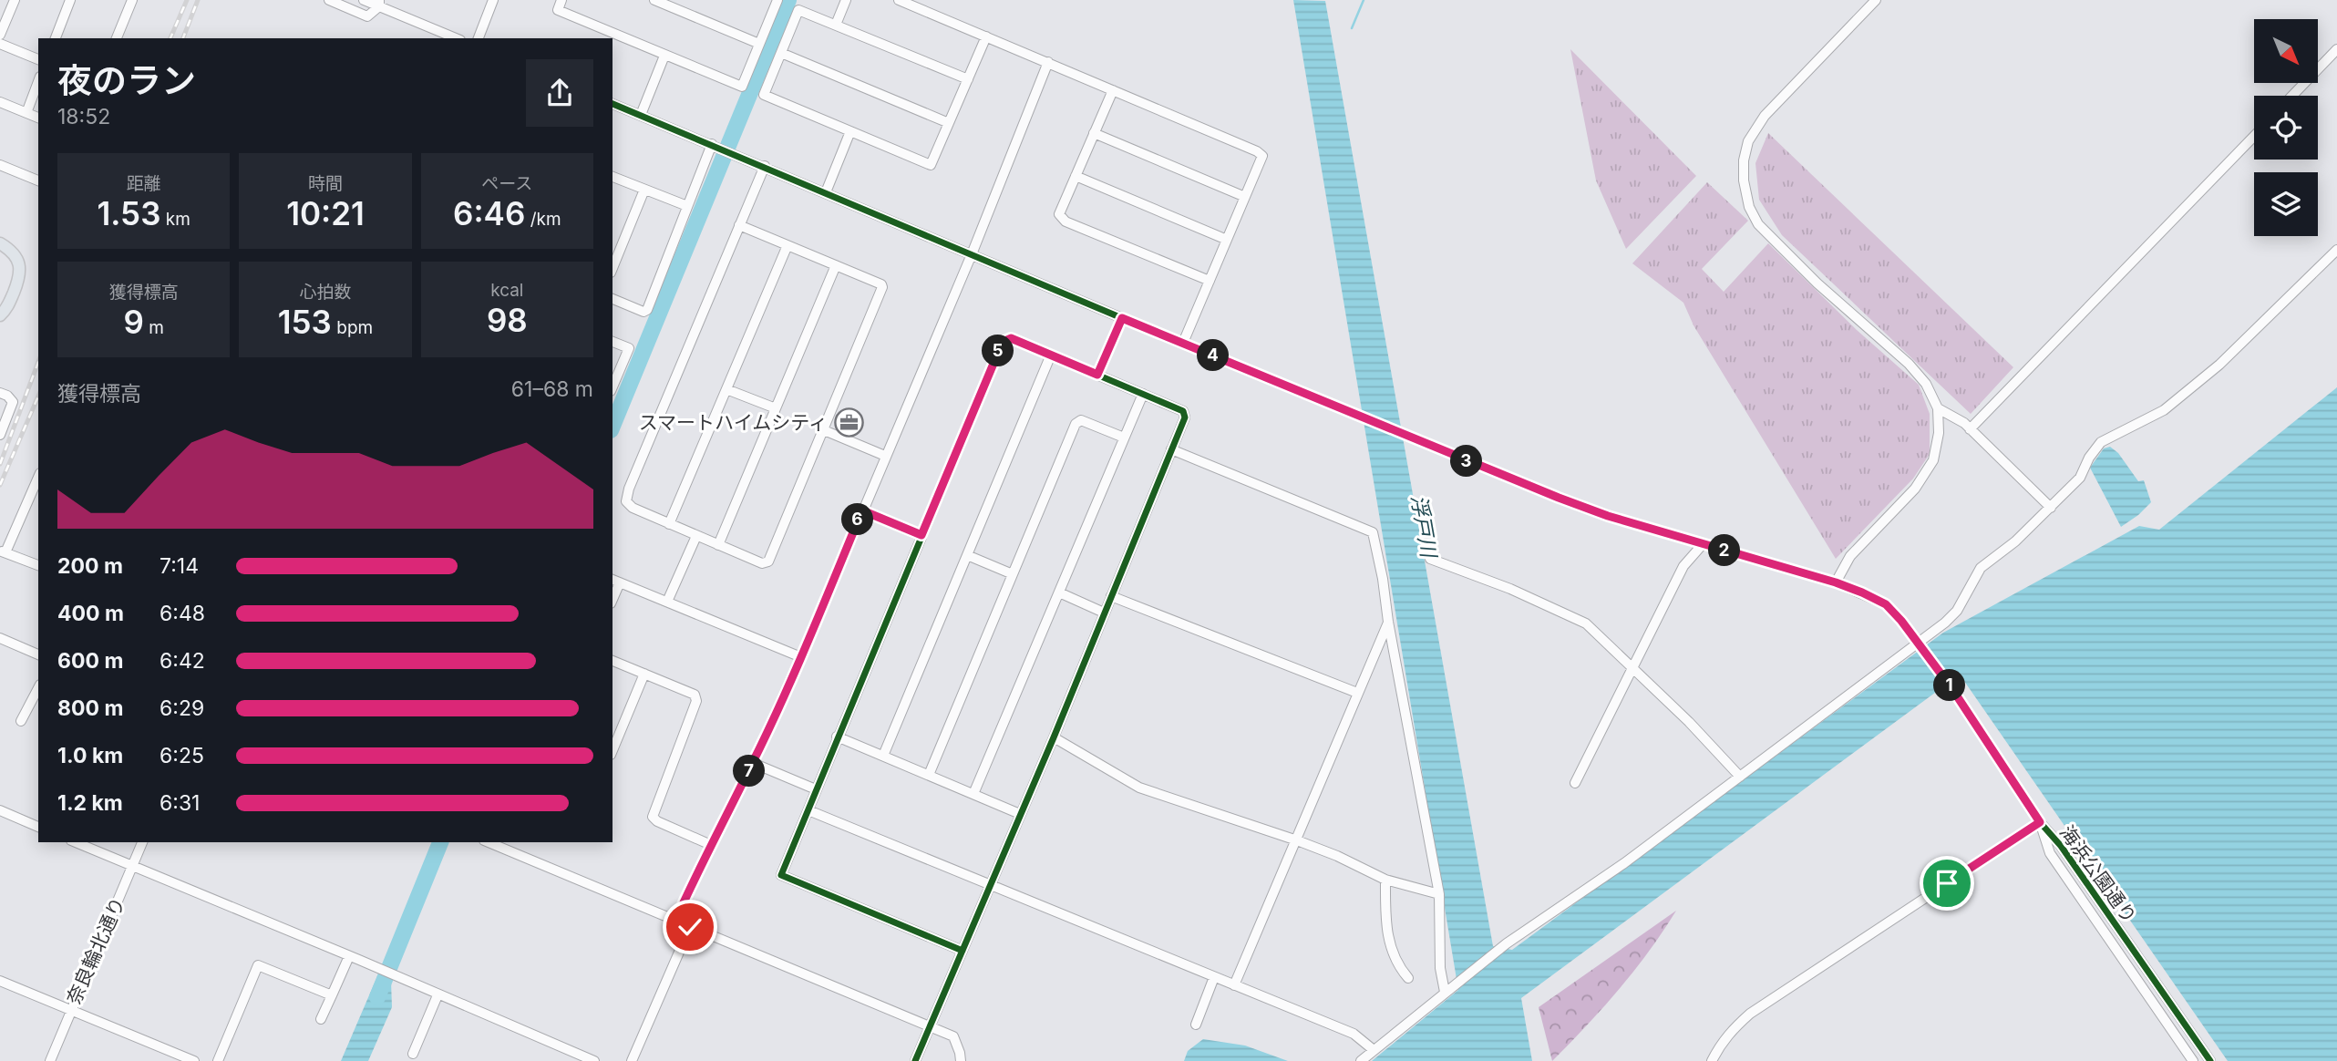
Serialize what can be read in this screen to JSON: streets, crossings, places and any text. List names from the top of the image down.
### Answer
{
  "streets": {
    "street": ["海浜公園通り", "奈良輪北通り"]
  },
  "water": ["浮戸川"],
  "places": {
    "office": ["スマートハイムシティ"]
  },
  "north": "bottom right",
  "page": {
    "heading": ["夜のラン", "18:52"],
    "stats": [
      ["距離", "1.53 km"],
      ["時間", "10:21"],
      ["ペース", "6:46 /km"],
      ["獲得標高", "9 m"],
      ["心拍数", "153 bpm"],
      ["kcal", "98"]
    ],
    "pins": [
      "5",
      "4",
      "3",
      "6",
      "2",
      "1",
      "7"
    ],
    "chart": ["獲得標高", "61–68 m"],
    "list": [
      {
        "name": "200 m",
        "note": "7:14"
      },
      {
        "name": "400 m",
        "note": "6:48"
      },
      {
        "name": "600 m",
        "note": "6:42"
      },
      {
        "name": "800 m",
        "note": "6:29"
      },
      {
        "name": "1.0 km",
        "note": "6:25"
      },
      {
        "name": "1.2 km",
        "note": "6:31"
      }
    ]
  }
}
